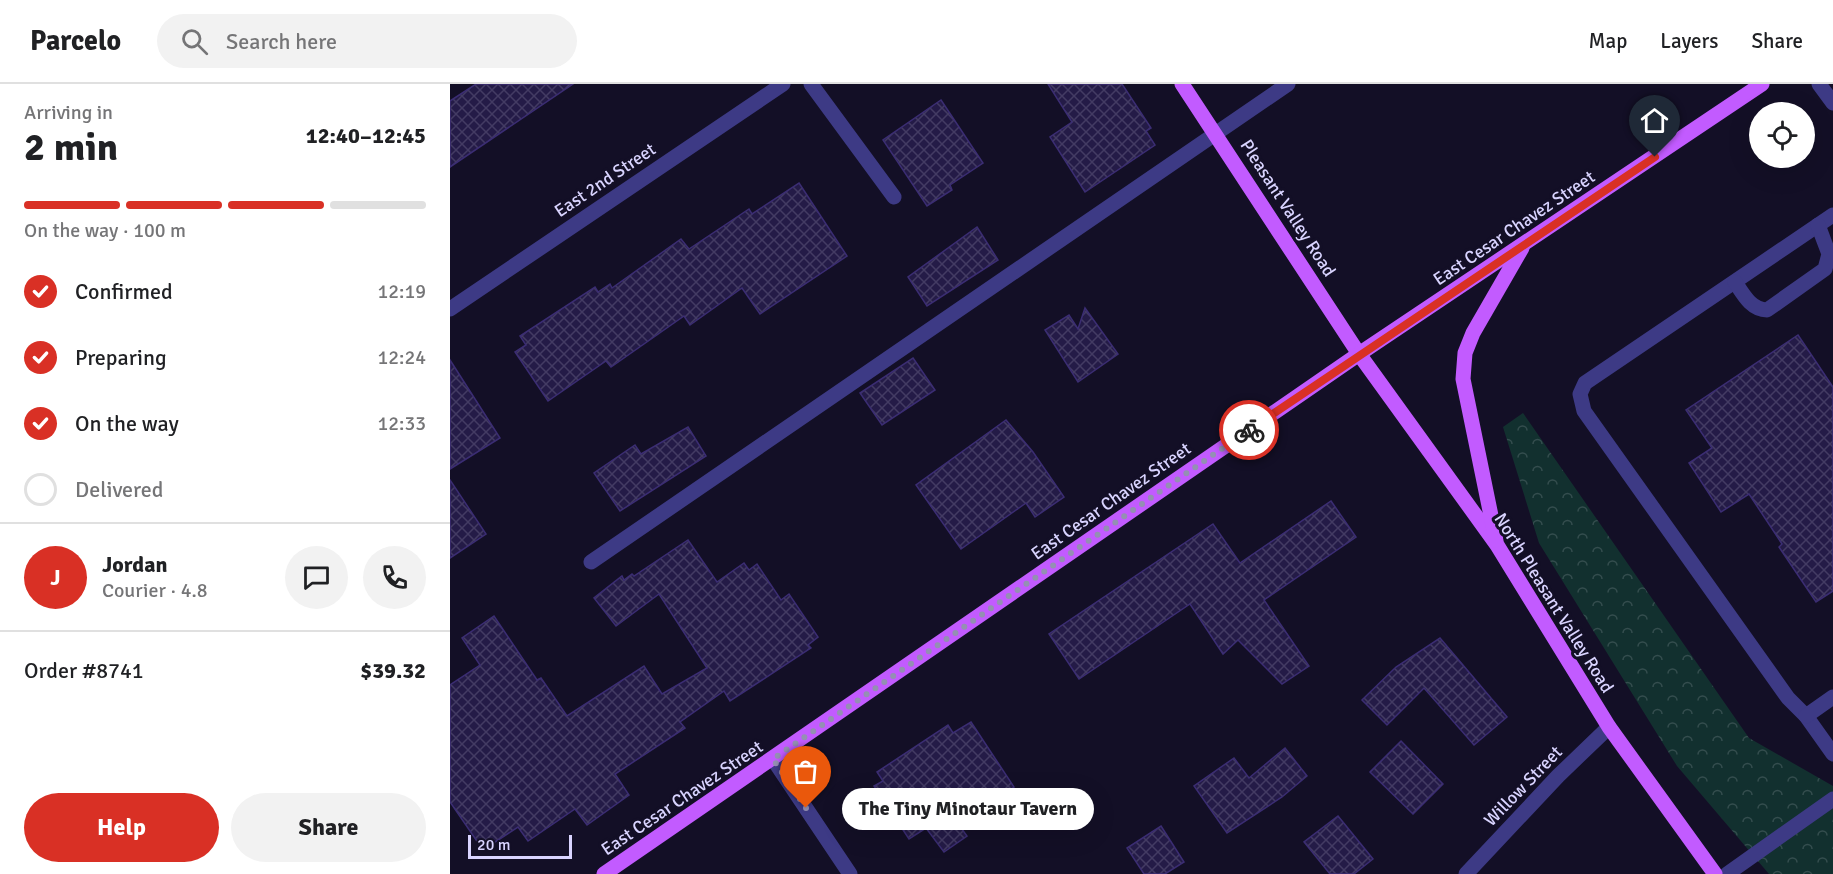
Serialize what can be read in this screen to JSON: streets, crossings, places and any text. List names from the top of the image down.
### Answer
{
  "streets": {
    "main road": ["Pleasant Valley Road", "East Cesar Chavez Street", "North Pleasant Valley Road"],
    "street": ["East 2nd Street", "Willow Street"]
  },
  "crossings": [
    ["Pleasant Valley Road", "East Cesar Chavez Street"],
    ["Pleasant Valley Road", "North Pleasant Valley Road"],
    ["East Cesar Chavez Street", "North Pleasant Valley Road"],
    ["North Pleasant Valley Road", "Willow Street"]
  ],
  "places": ["The Tiny Minotaur Tavern"],
  "scale_bar": "20 m",
  "page": {
    "header": "Parcelo",
    "search": "Search here",
    "nav": ["Map", "Layers", "Share"],
    "heading": ["2 min", "Arriving in", "12:40–12:45"],
    "panel": [
      "Jordan",
      "Courier · 4.8",
      "Order #8741",
      "$39.32"
    ],
    "bar": "On the way · 100 m",
    "list": [
      ["Confirmed", "12:19"],
      ["Preparing", "12:24"],
      ["On the way", "12:33"],
      "Delivered"
    ],
    "round": "J",
    "buttons": ["Help", "Share"],
    "bubble": "The Tiny Minotaur Tavern",
    "scale": "20 m"
  }
}
